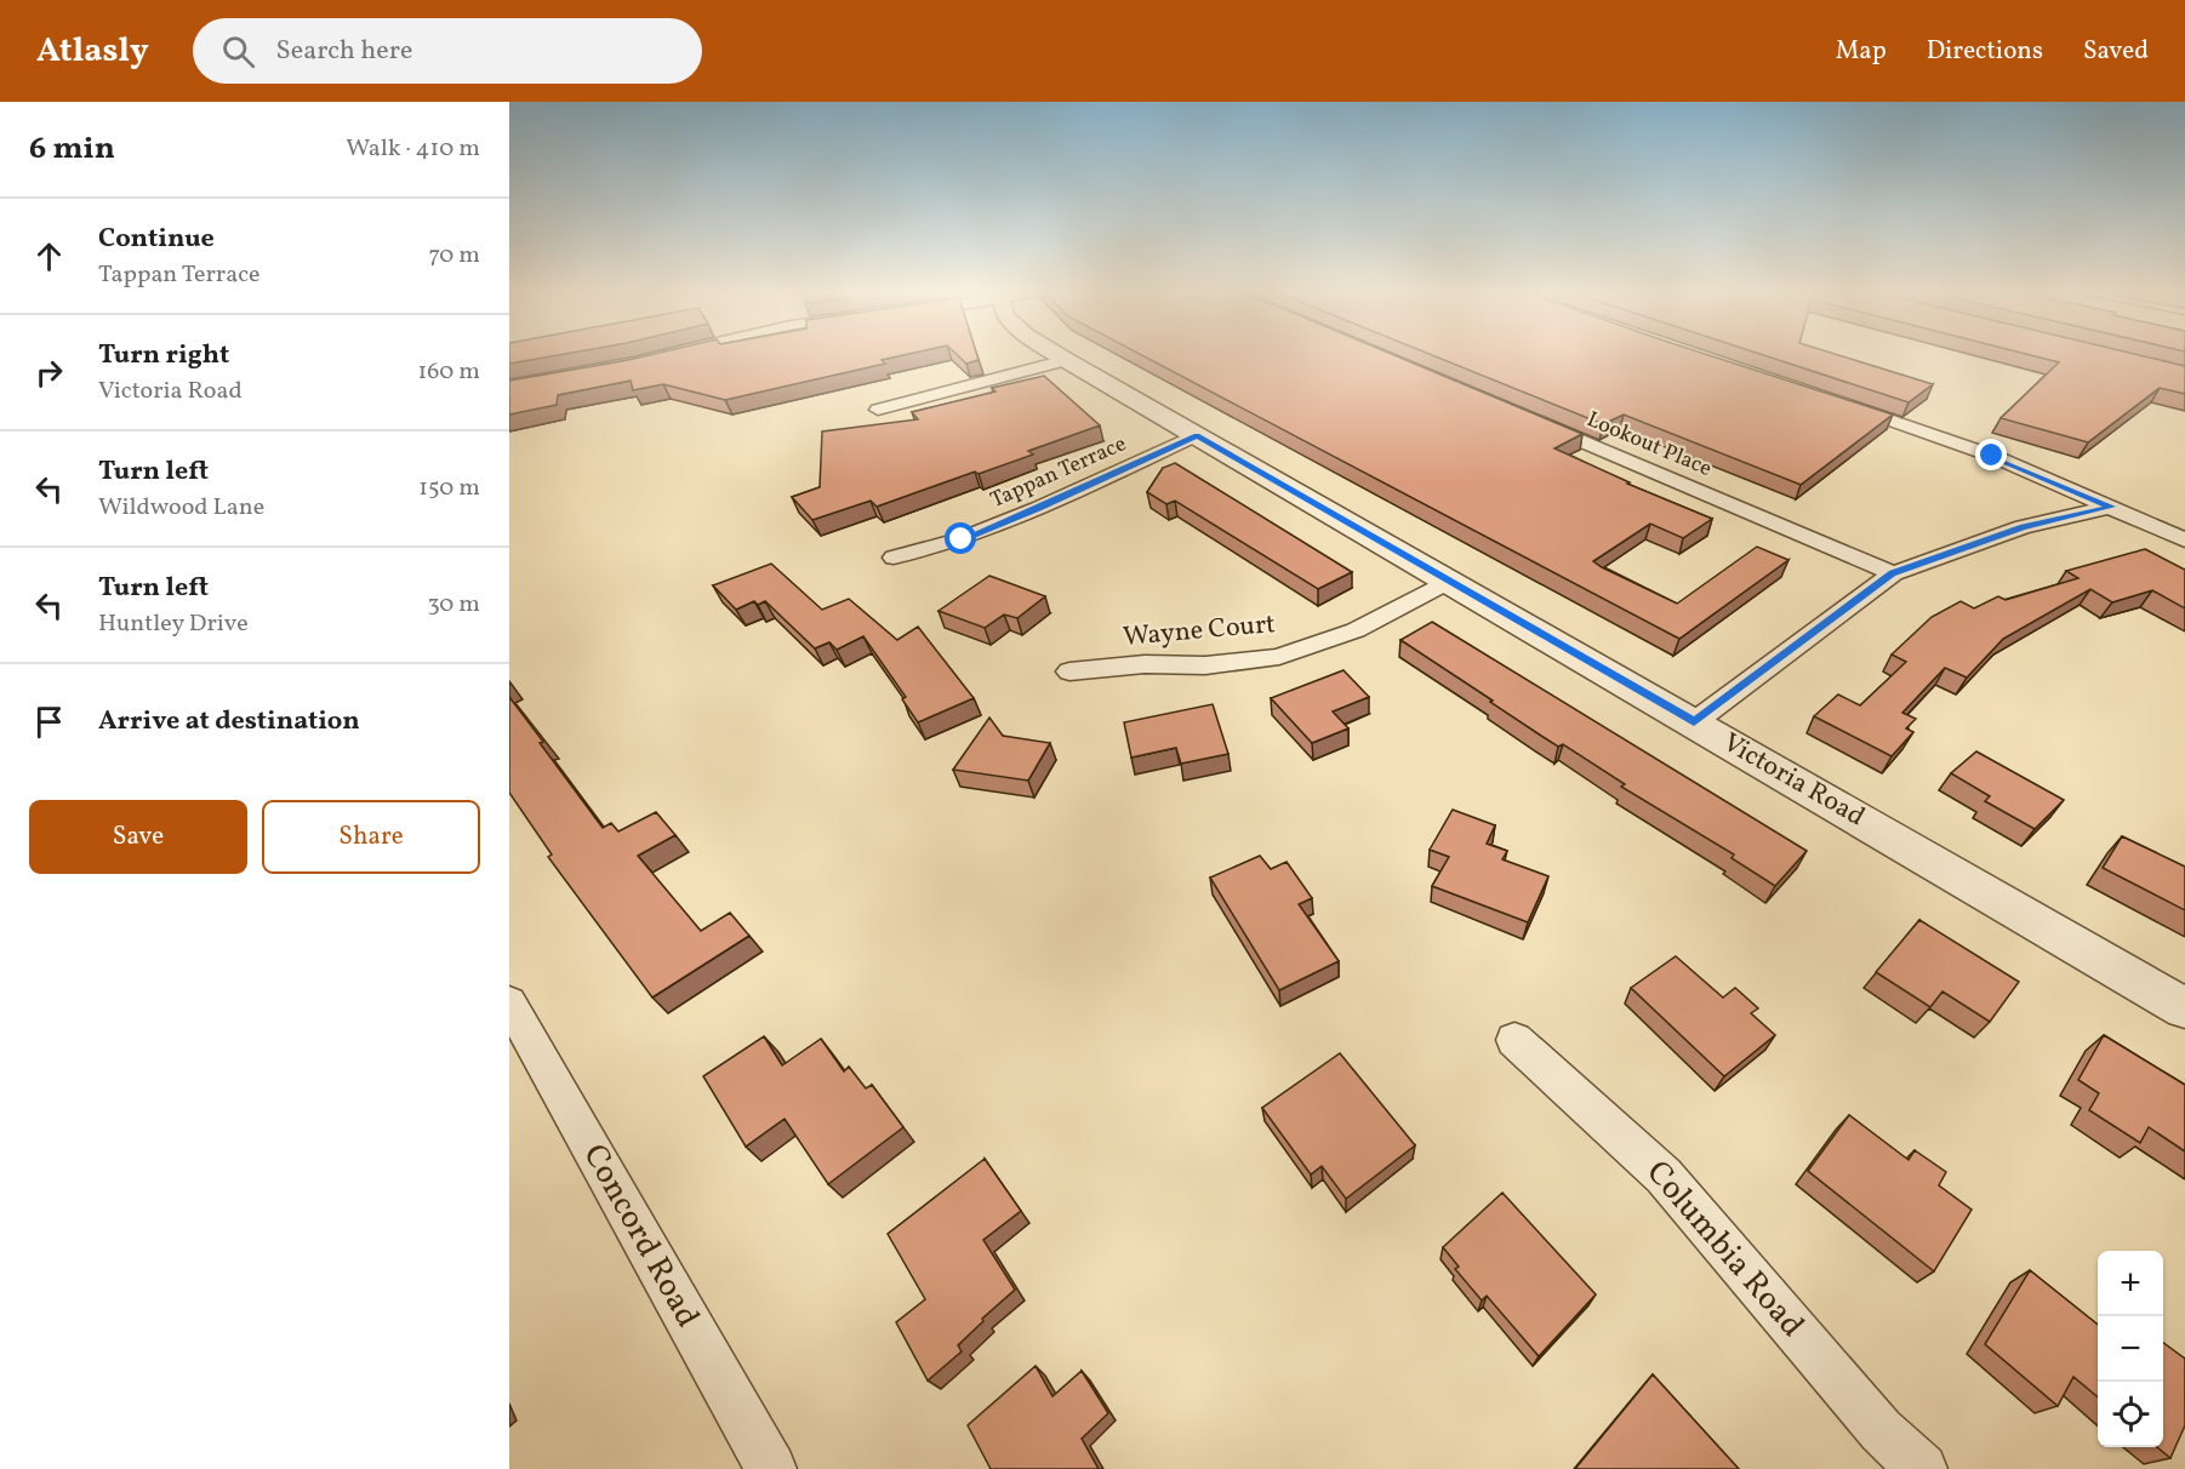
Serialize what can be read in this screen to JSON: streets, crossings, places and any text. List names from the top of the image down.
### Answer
{
  "streets": {
    "street": [
      "Lookout Place",
      "Tappan Terrace",
      "Wayne Court",
      "Victoria Road",
      "Concord Road",
      "Columbia Road"
    ]
  },
  "crossings": [
    ["Tappan Terrace", "Victoria Road"],
    ["Wayne Court", "Victoria Road"]
  ],
  "page": {
    "header": "Atlasly",
    "search": "Search here",
    "nav": ["Map", "Directions", "Saved"],
    "heading": ["6 min", "Walk · 410 m"],
    "list": [
      ["Continue", "Tappan Terrace", "70 m"],
      ["Turn right", "Victoria Road", "160 m"],
      ["Turn left", "Wildwood Lane", "150 m"],
      ["Turn left", "Huntley Drive", "30 m"],
      "Arrive at destination"
    ],
    "buttons": ["Save", "Share"],
    "map_buttons": ["+", "−"]
  }
}
